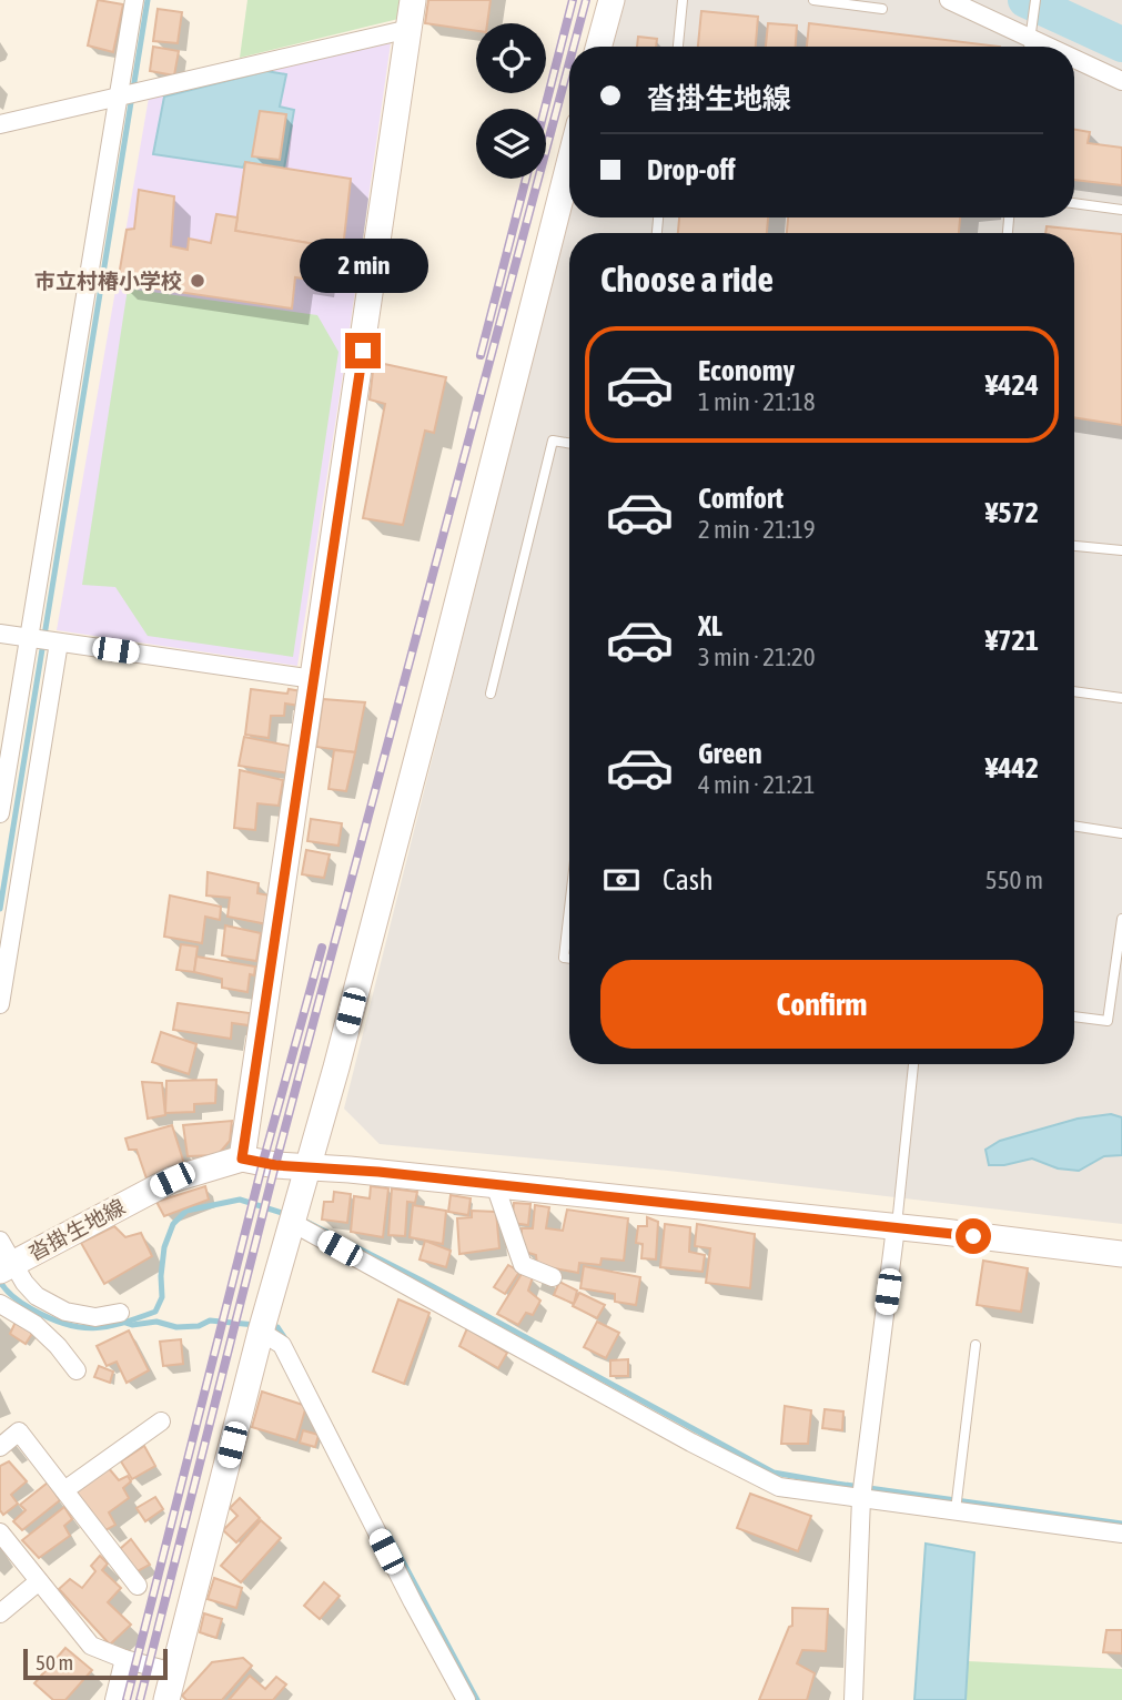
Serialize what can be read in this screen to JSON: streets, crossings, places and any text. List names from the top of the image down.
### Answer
{
  "streets": {
    "street": ["沓掛生地線"]
  },
  "places": ["市立村椿小学校"],
  "scale_bar": "50 m",
  "page": {
    "banner": ["沓掛生地線", "Drop-off"],
    "heading": "Choose a ride",
    "bubble": "2 min",
    "list": [
      {
        "name": "Economy",
        "note": "1 min · 21:18",
        "value": "¥424"
      },
      {
        "name": "Comfort",
        "note": "2 min · 21:19",
        "value": "¥572"
      },
      {
        "name": "XL",
        "note": "3 min · 21:20",
        "value": "¥721"
      },
      {
        "name": "Green",
        "note": "4 min · 21:21",
        "value": "¥442"
      }
    ],
    "pay": ["Cash", "550 m"],
    "buttons": "Confirm",
    "scale": "50 m"
  }
}
